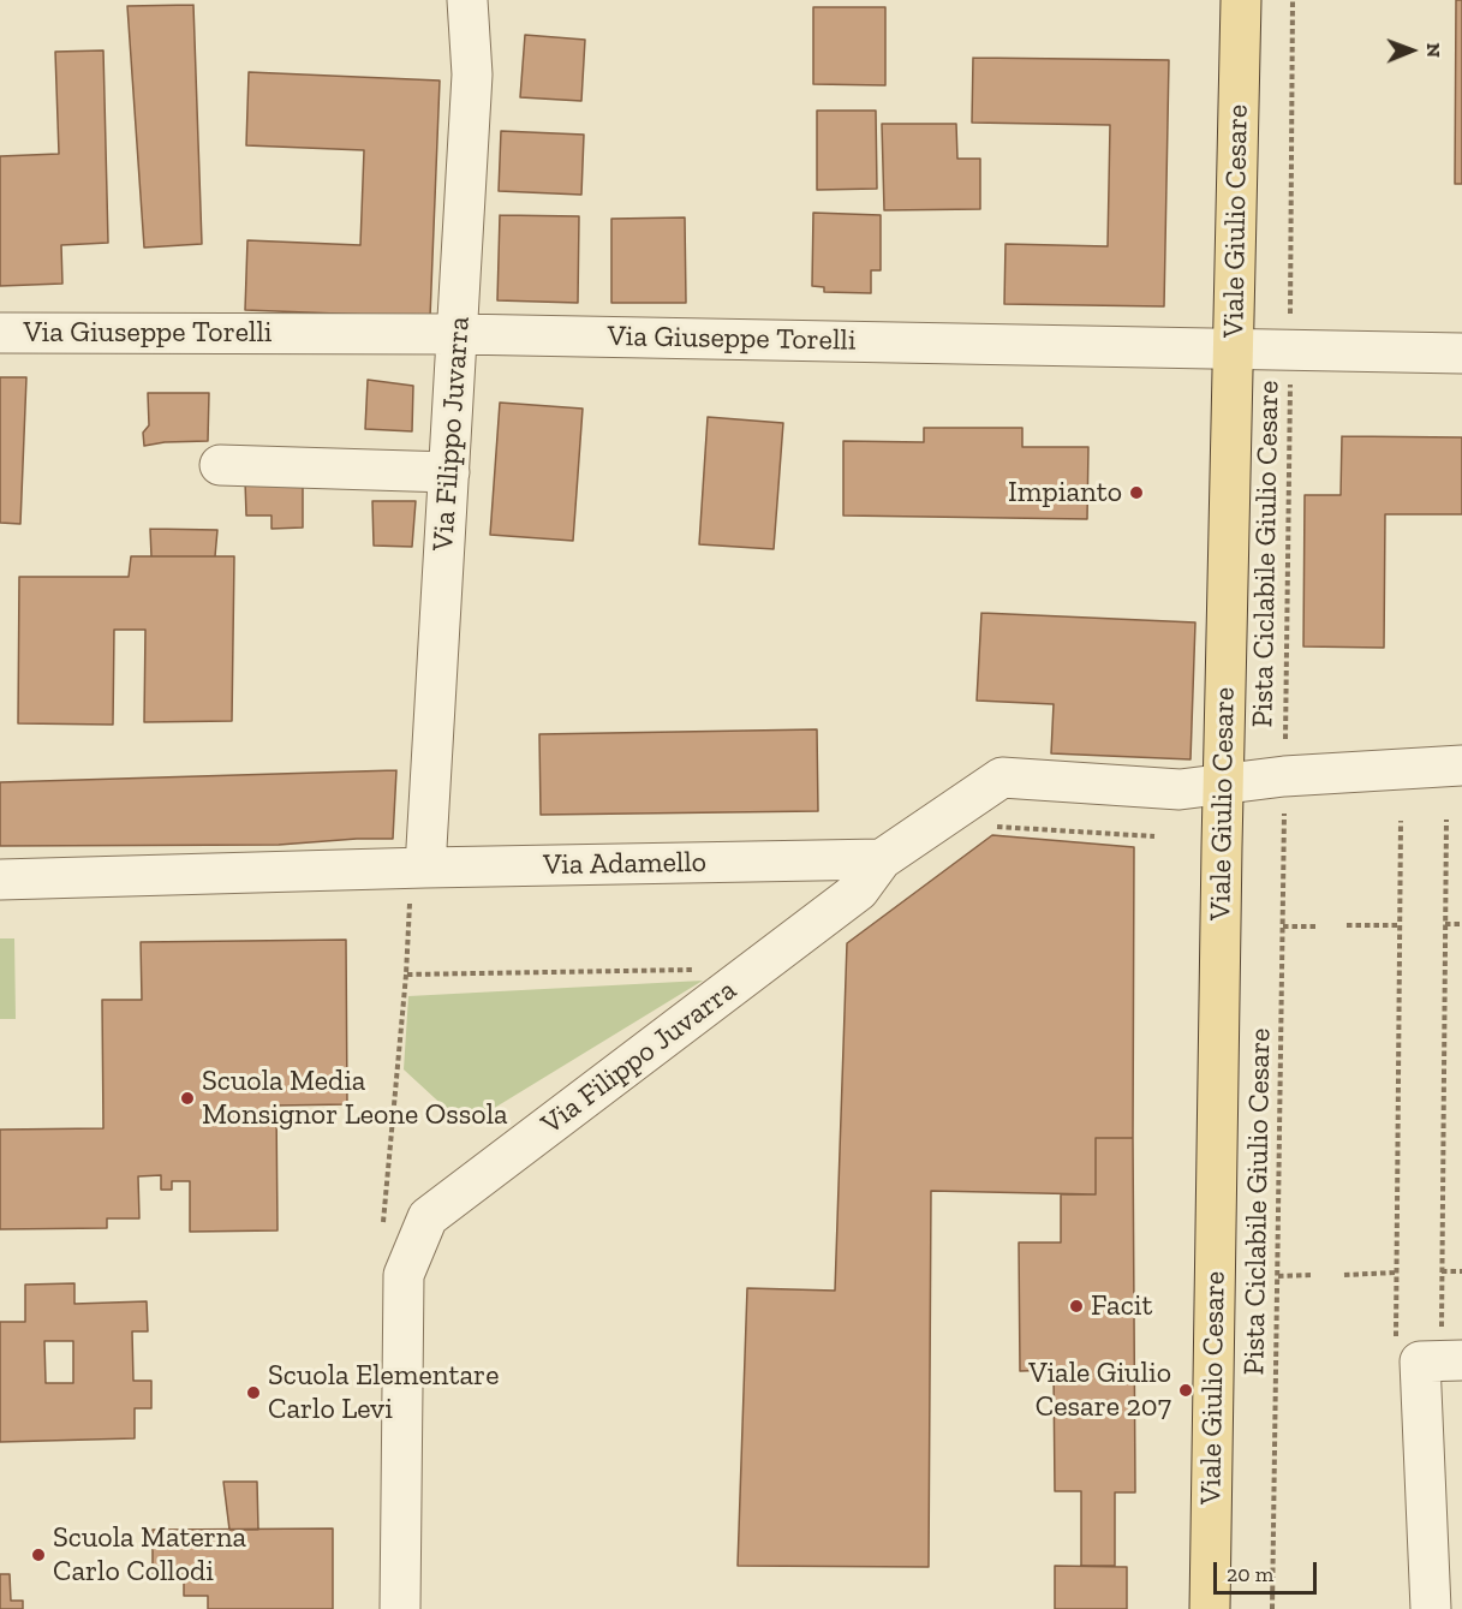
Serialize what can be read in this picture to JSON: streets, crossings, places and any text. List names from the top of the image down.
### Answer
{
  "streets": {
    "main road": ["Viale Giulio Cesare"],
    "street": ["Via Giuseppe Torelli", "Via Filippo Juvarra", "Via Adamello"],
    "path": ["Pista Ciclabile Giulio Cesare"]
  },
  "crossings": [
    ["Viale Giulio Cesare", "Via Giuseppe Torelli"],
    ["Via Giuseppe Torelli", "Via Filippo Juvarra"],
    ["Via Filippo Juvarra", "Via Adamello"]
  ],
  "places": [
    "Impianto",
    "Scuola Media Monsignor Leone Ossola",
    "Facit",
    "Viale Giulio Cesare 207",
    "Scuola Elementare Carlo Levi",
    "Scuola Materna Carlo Collodi"
  ],
  "scale_bar": "20 m",
  "north": "right"
}
